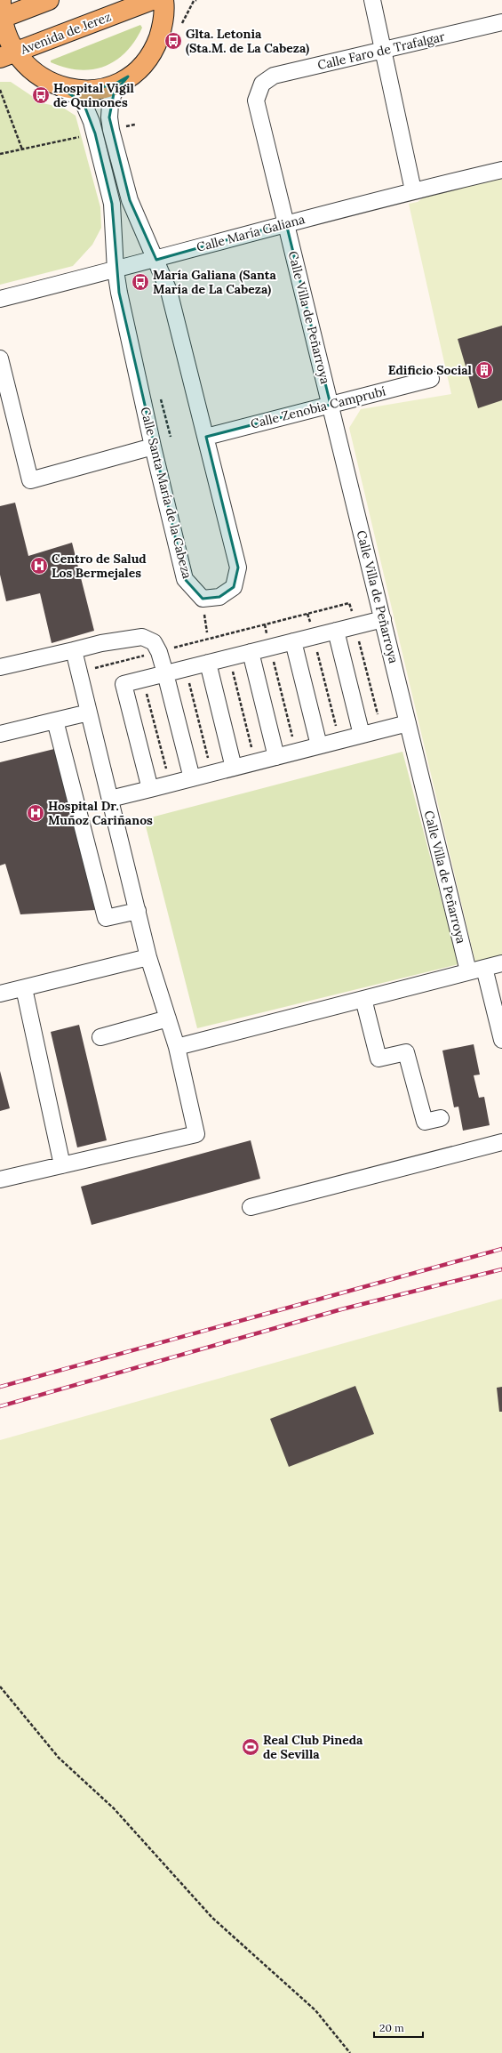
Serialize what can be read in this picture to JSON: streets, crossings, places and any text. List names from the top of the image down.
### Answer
{
  "streets": {
    "main road": ["Avenida de Jerez"],
    "street": [
      "Calle Faro de Trafalgar",
      "Calle María Galiana",
      "Calle Villa de Peñarroya",
      "Calle Zenobia Camprubí",
      "Calle Santa María de la Cabeza"
    ]
  },
  "crossings": [
    ["Calle Faro de Trafalgar", "Calle Villa de Peñarroya"],
    ["Calle María Galiana", "Calle Villa de Peñarroya"],
    ["Calle María Galiana", "Calle Santa María de la Cabeza"],
    ["Calle Villa de Peñarroya", "Calle Zenobia Camprubí"],
    ["Calle Zenobia Camprubí", "Calle Santa María de la Cabeza"]
  ],
  "places": {
    "bus stop": ["Glta. Letonia (Sta.M. de La Cabeza)", "Hospital Vigil de Quinones", "María Galiana (Santa María de La Cabeza)"],
    "building": ["Edificio Social"],
    "hospital": ["Centro de Salud Los Bermejales", "Hospital Dr. Muñoz Cariñanos"],
    "sports": ["Real Club Pineda de Sevilla"]
  },
  "scale_bar": "20 m"
}
